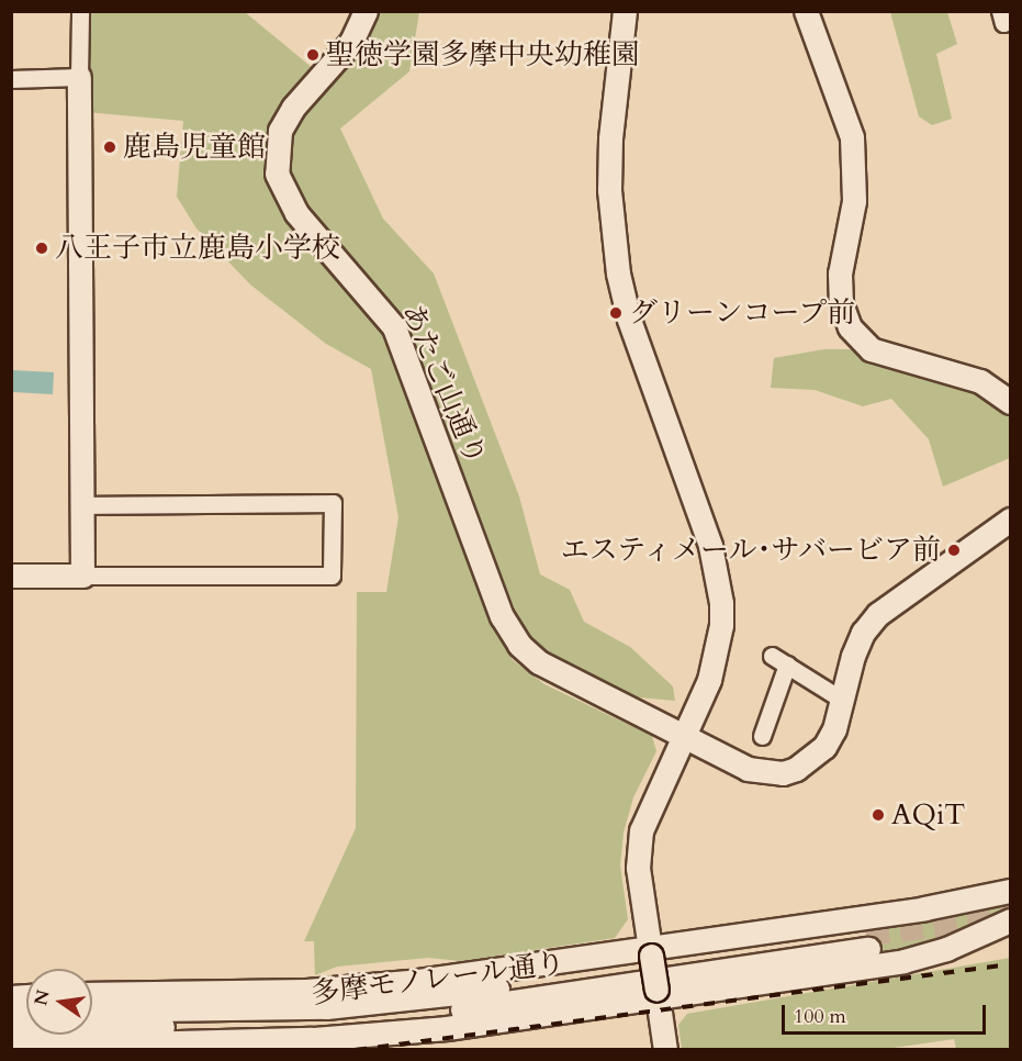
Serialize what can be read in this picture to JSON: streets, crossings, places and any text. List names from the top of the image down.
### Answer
{
  "streets": {
    "main road": ["あたご山通り", "多摩モノレール通り"]
  },
  "places": [
    "聖徳学園多摩中央幼稚園",
    "鹿島児童館",
    "八王子市立鹿島小学校",
    "グリーンコープ前",
    "エスティメール･サバービア前",
    "AQiT"
  ],
  "scale_bar": "100 m",
  "north": "left"
}
